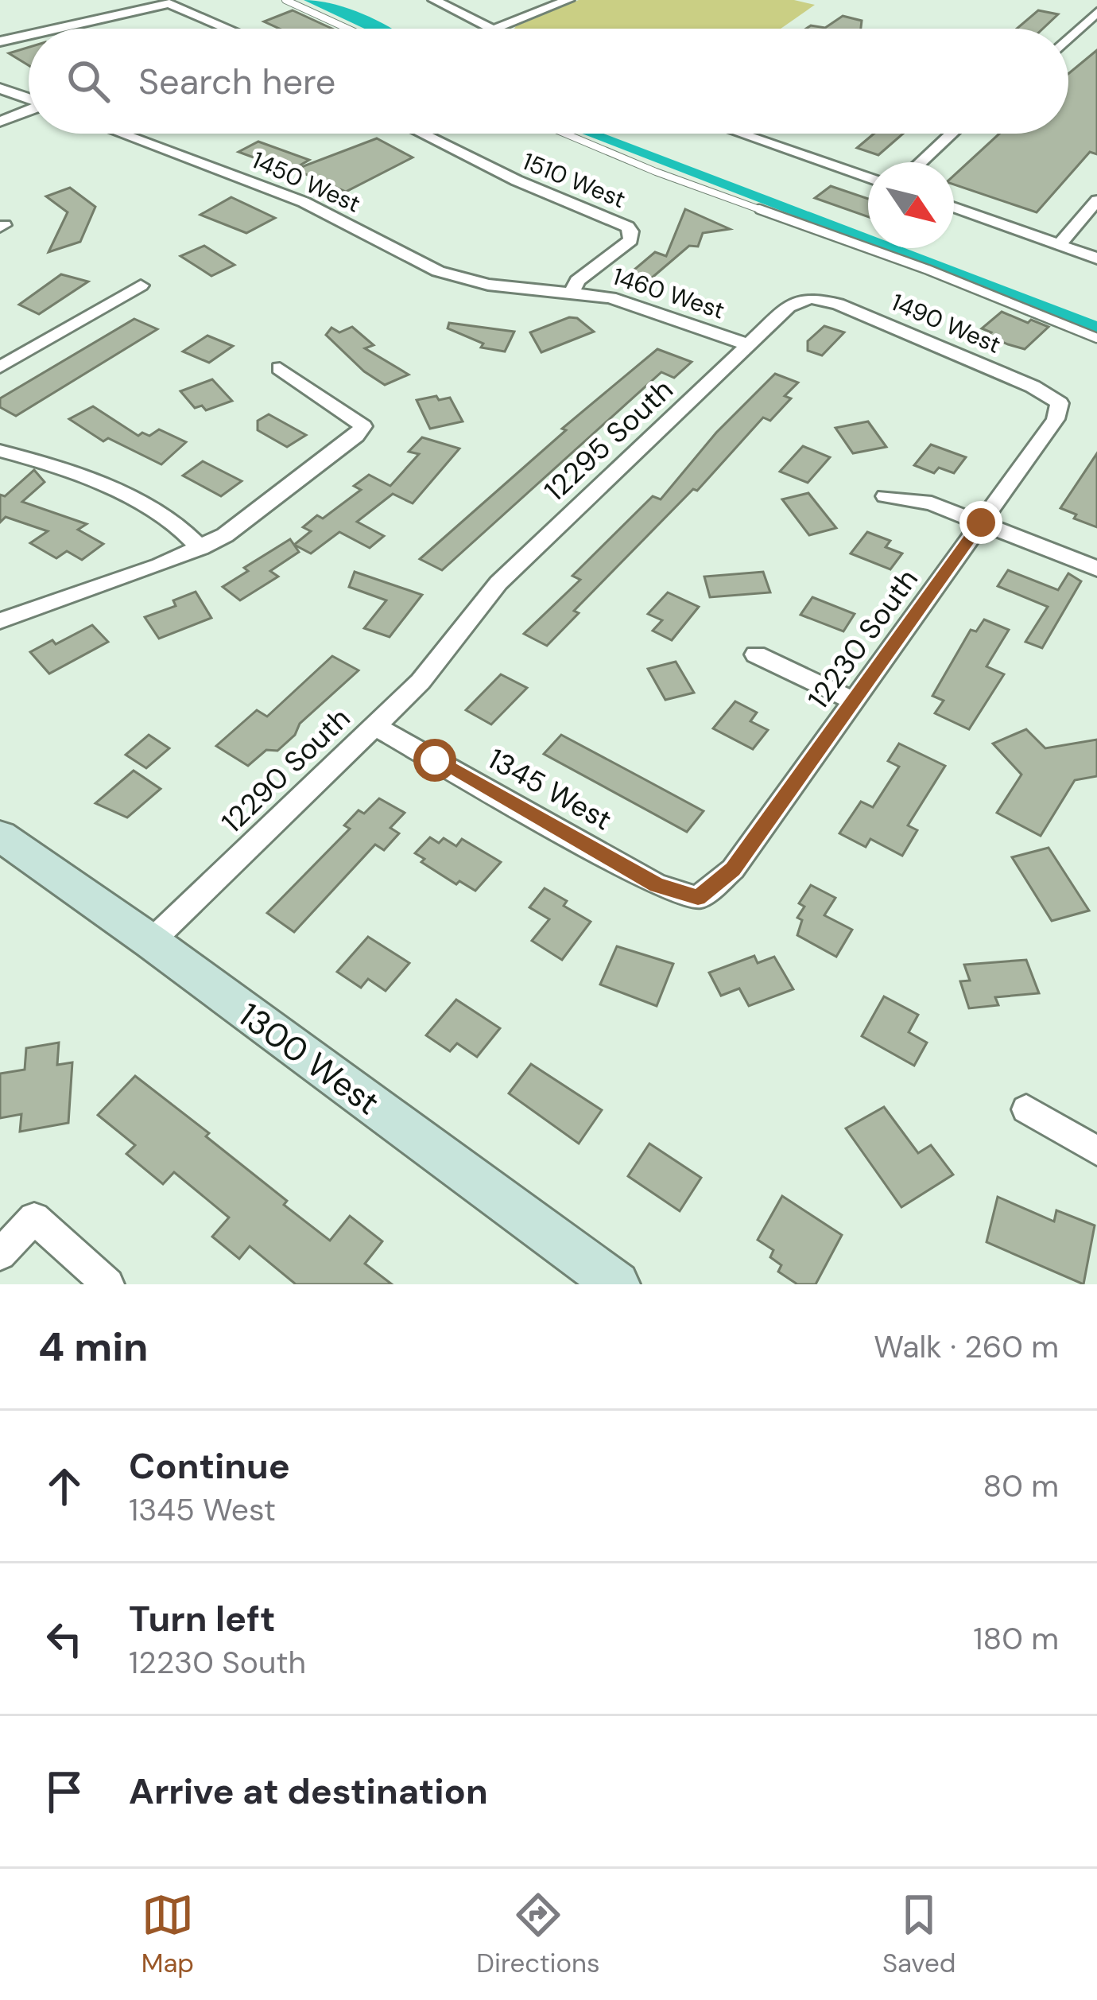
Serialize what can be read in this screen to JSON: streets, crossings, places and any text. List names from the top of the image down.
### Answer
{
  "streets": {
    "street": [
      "1510 West",
      "1450 West",
      "1460 West",
      "1490 West",
      "12295 South",
      "12230 South",
      "12290 South",
      "1345 West",
      "1300 West"
    ]
  },
  "crossings": [
    ["1510 West", "1450 West"],
    ["1510 West", "1460 West"],
    ["1450 West", "1460 West"],
    ["1460 West", "12295 South"],
    ["1490 West", "12295 South"],
    ["1490 West", "12230 South"],
    ["12295 South", "12290 South"],
    ["12230 South", "1345 West"],
    ["12290 South", "1345 West"],
    ["12290 South", "1300 West"]
  ],
  "north": "bottom right",
  "page": {
    "search": "Search here",
    "heading": ["4 min", "Walk · 260 m"],
    "list": [
      ["Continue", "1345 West", "80 m"],
      ["Turn left", "12230 South", "180 m"],
      "Arrive at destination"
    ],
    "nav": ["Map", "Directions", "Saved"]
  }
}
